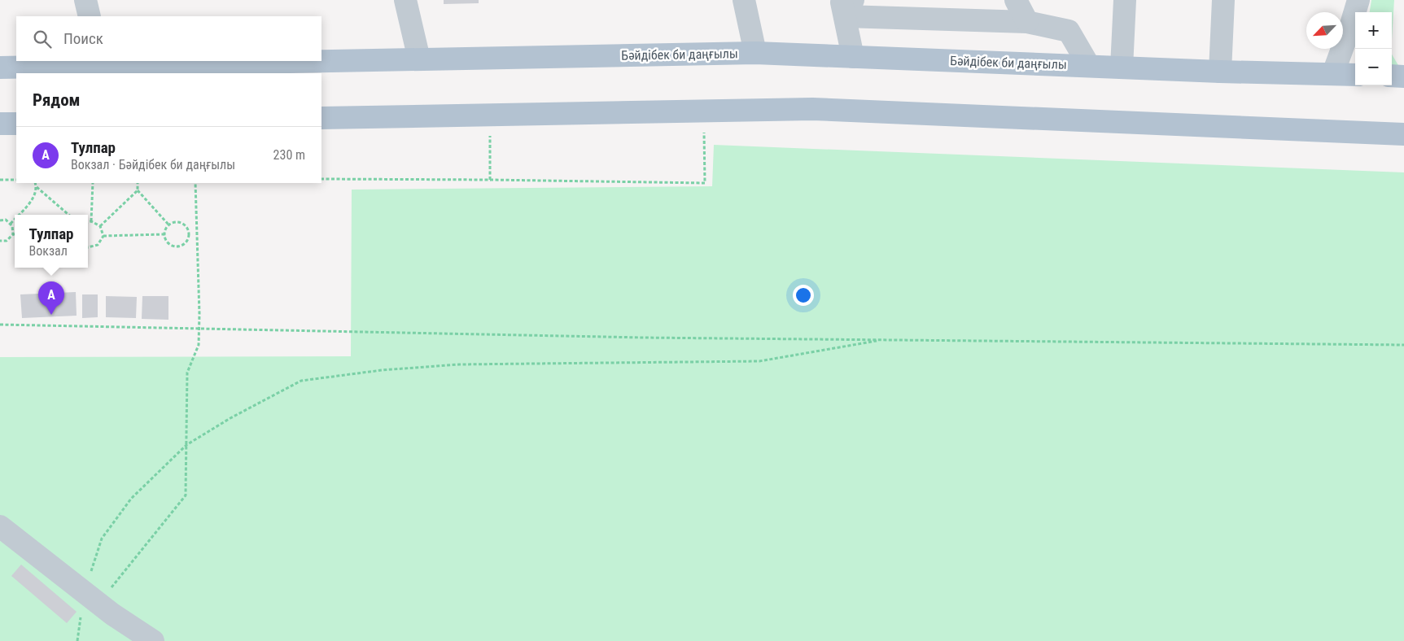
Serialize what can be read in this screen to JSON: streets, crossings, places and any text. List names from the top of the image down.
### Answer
{
  "streets": {
    "main road": ["Бәйдібек би даңғылы"]
  },
  "north": "bottom left",
  "page": {
    "map_buttons": ["+", "−"],
    "search": "Поиск",
    "heading": "Рядом",
    "list": [
      {
        "mark": "A",
        "name": "Тулпар",
        "note": "Вокзал · Бәйдібек би даңғылы",
        "value": "230 m"
      }
    ],
    "popup": ["Тулпар", "Вокзал"],
    "pins": "A"
  }
}
